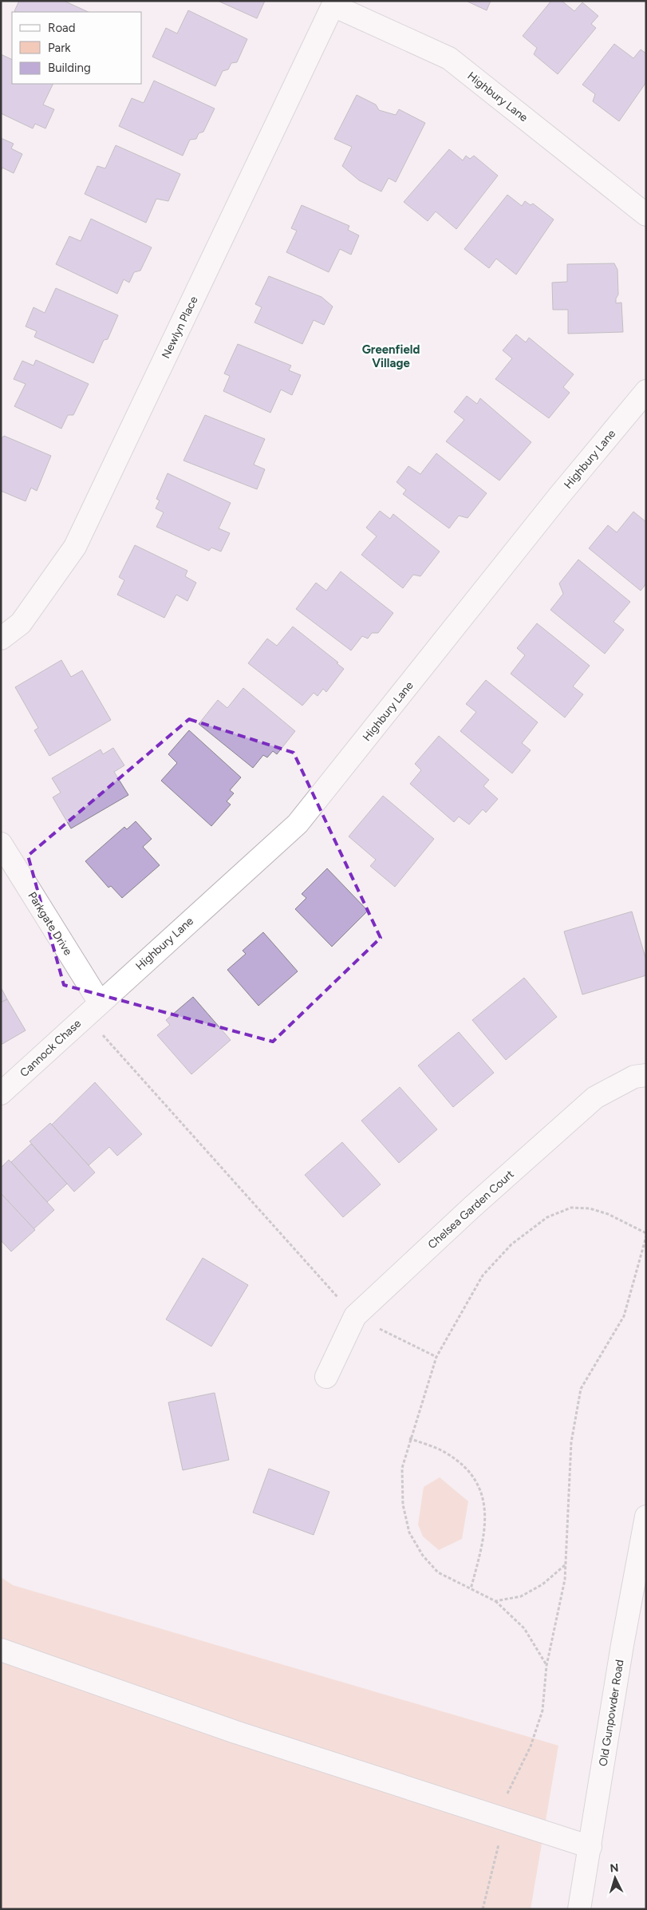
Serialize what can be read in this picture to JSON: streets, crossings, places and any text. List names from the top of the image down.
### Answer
{
  "streets": {
    "street": [
      "Highbury Lane",
      "Newlyn Place",
      "Parkgate Drive",
      "Cannock Chase",
      "Chelsea Garden Court",
      "Old Gunpowder Road"
    ]
  },
  "crossings": [
    ["Highbury Lane", "Newlyn Place"],
    ["Highbury Lane", "Parkgate Drive"],
    ["Highbury Lane", "Cannock Chase"],
    ["Parkgate Drive", "Cannock Chase"]
  ],
  "districts": ["Greenfield Village"],
  "legend": ["Road", "Park", "Building"],
  "north": "top"
}
